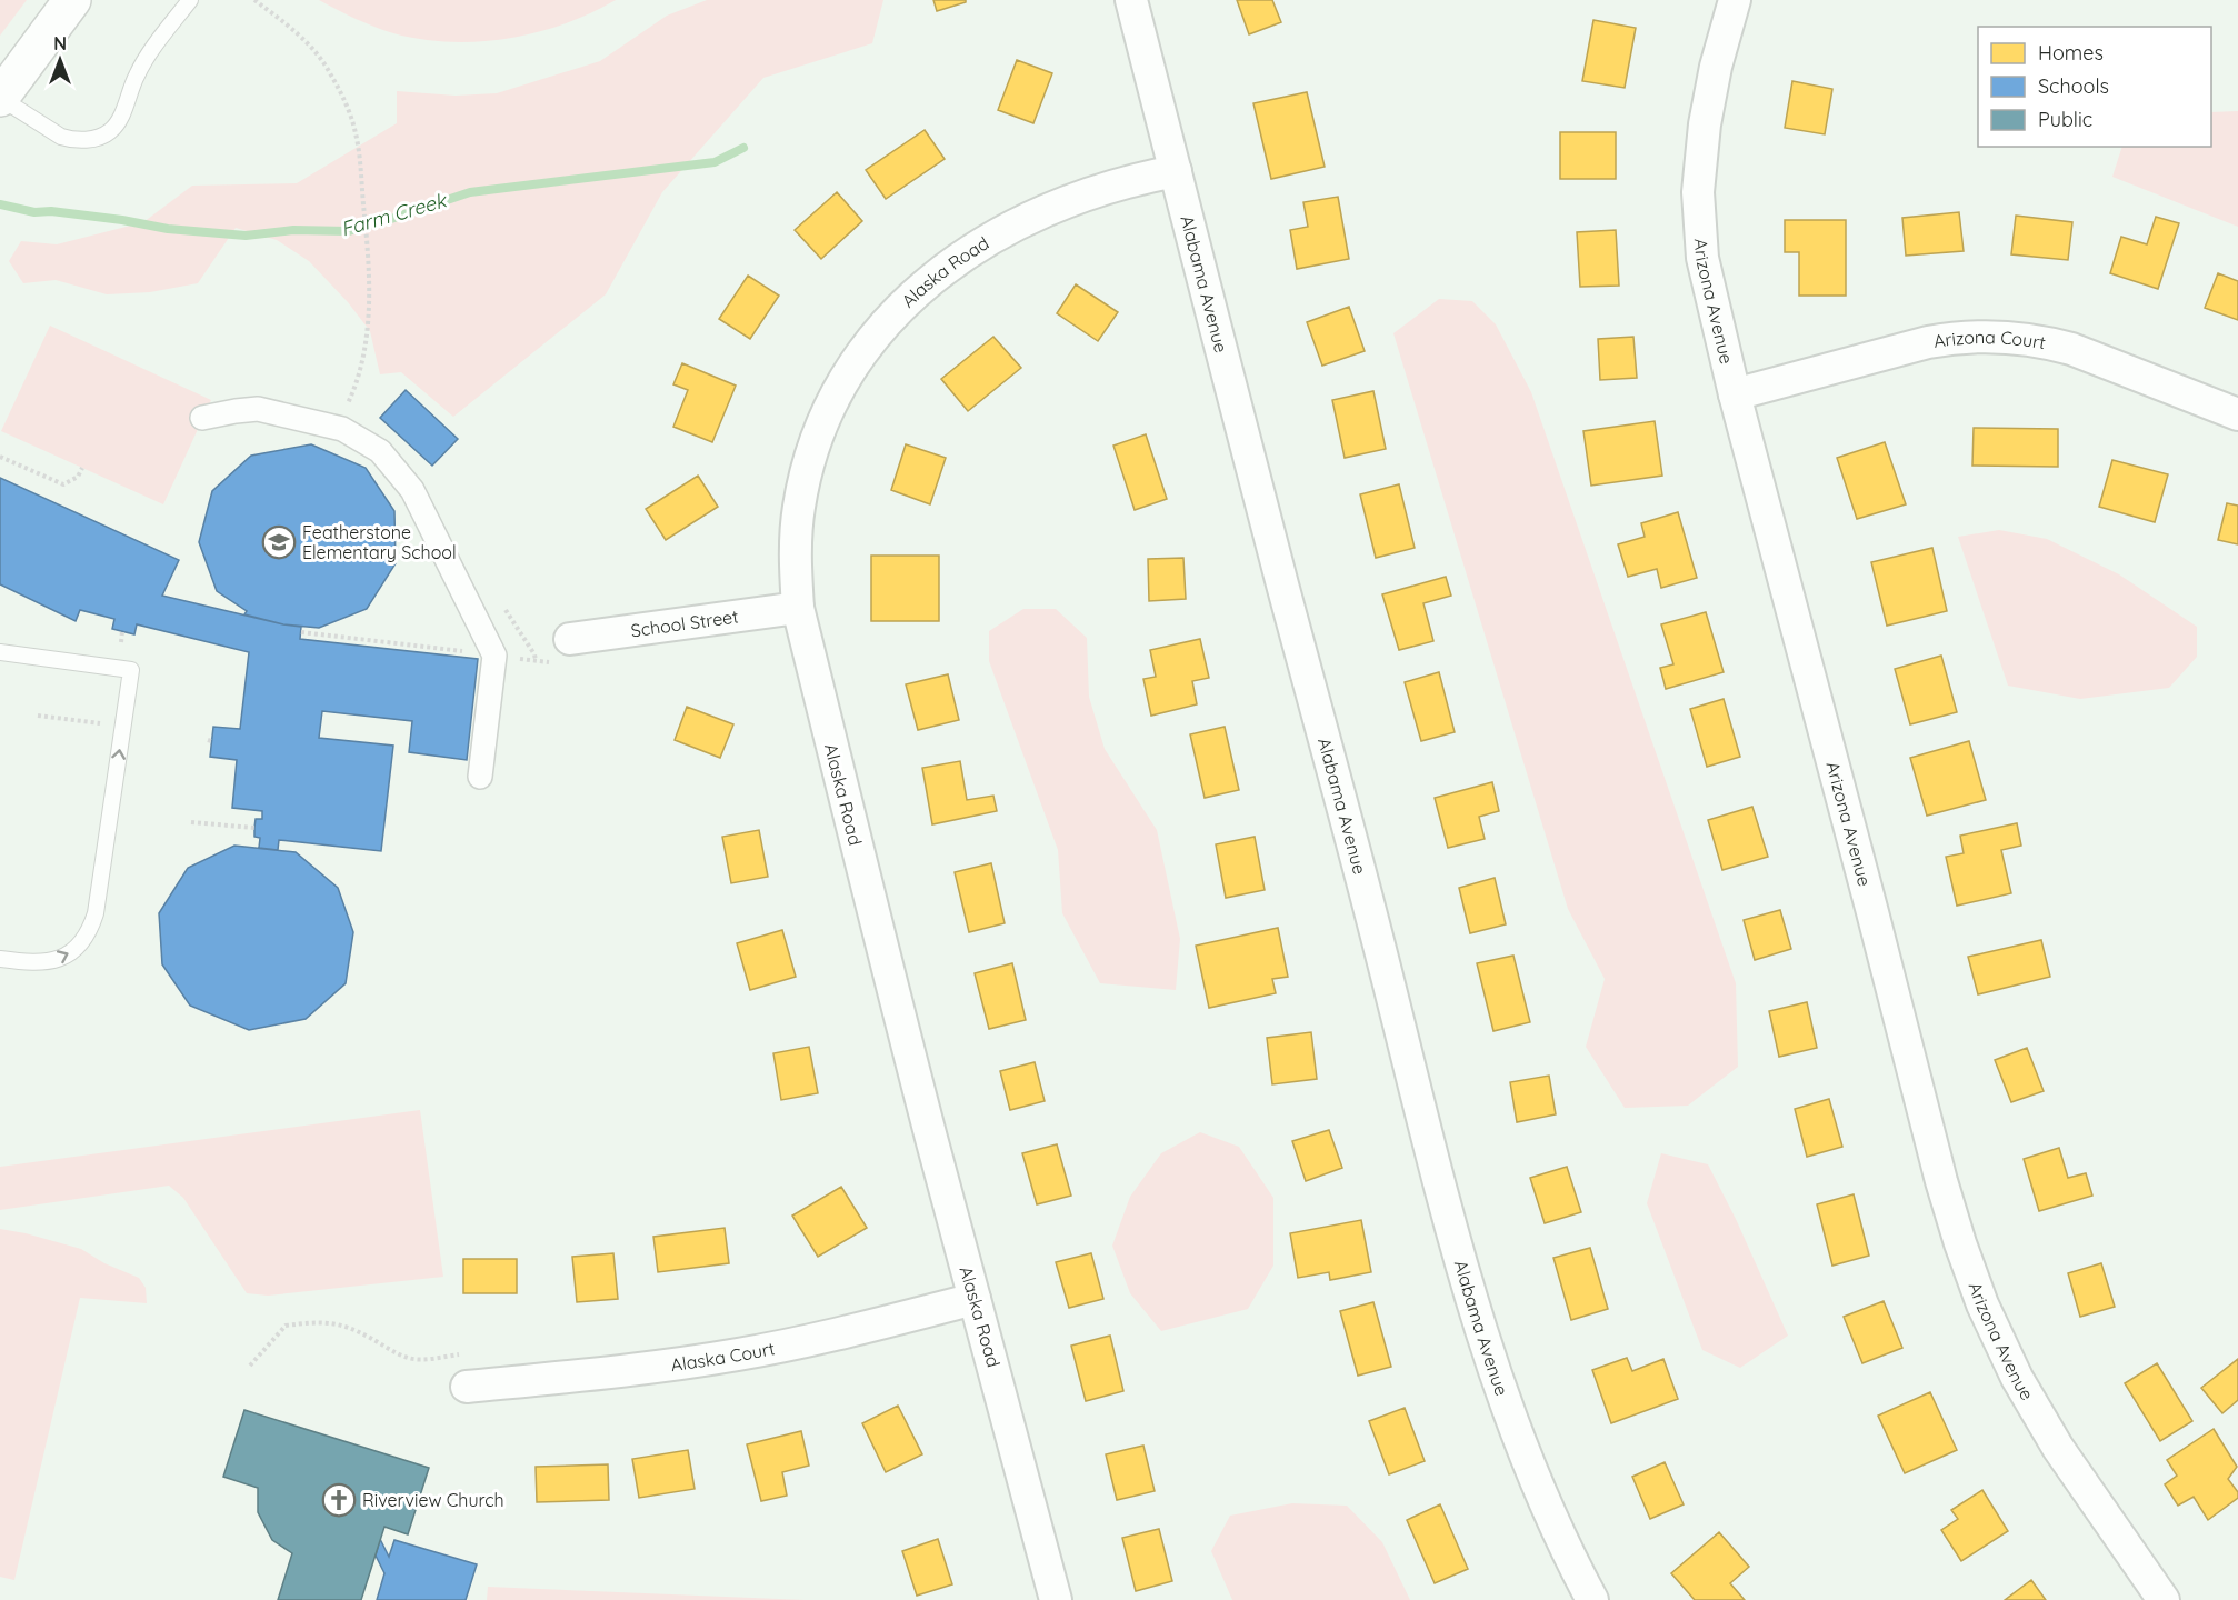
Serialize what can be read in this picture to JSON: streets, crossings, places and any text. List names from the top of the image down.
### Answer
{
  "streets": {
    "street": [
      "Alaska Road",
      "Alabama Avenue",
      "Arizona Avenue",
      "Arizona Court",
      "School Street",
      "Alaska Court"
    ]
  },
  "crossings": [
    ["Alaska Road", "Alabama Avenue"],
    ["Alaska Road", "School Street"],
    ["Alaska Road", "Alaska Court"],
    ["Arizona Avenue", "Arizona Court"]
  ],
  "water": ["Farm Creek"],
  "places": {
    "school or university": ["Featherstone Elementary School"],
    "church": ["Riverview Church"]
  },
  "legend": ["Homes", "Schools", "Public"],
  "north": "top"
}
